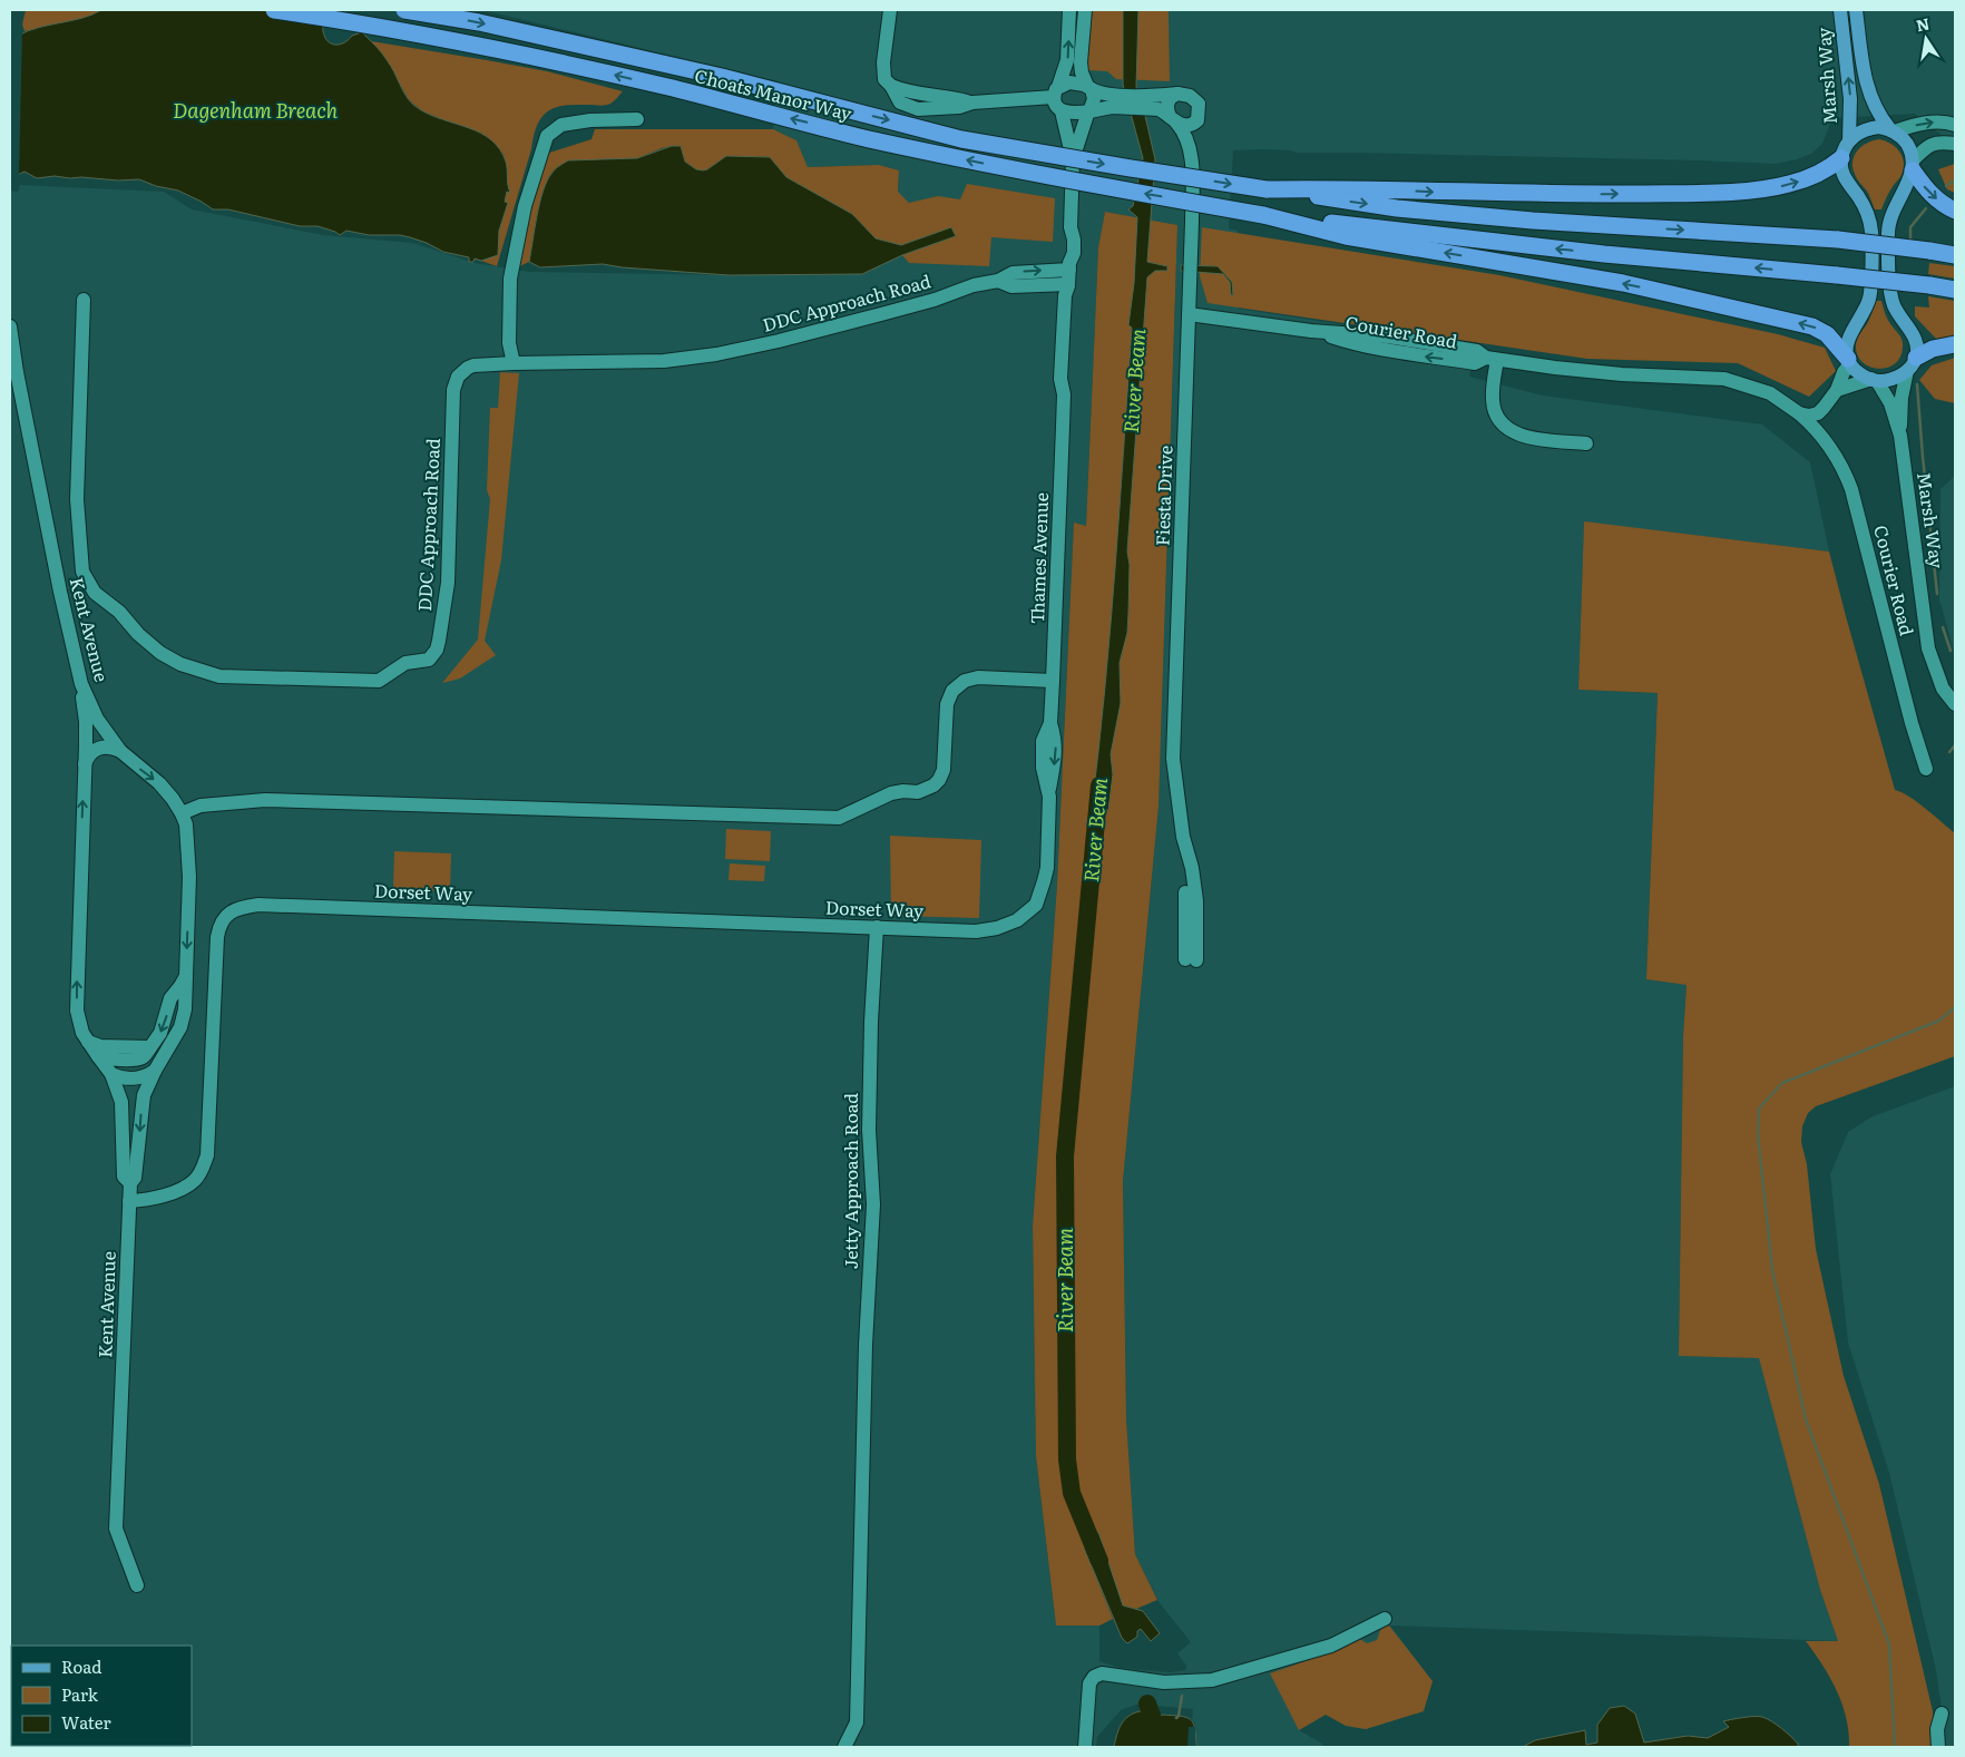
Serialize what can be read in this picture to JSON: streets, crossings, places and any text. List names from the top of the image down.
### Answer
{
  "streets": {
    "highway": ["Choats Manor Way"],
    "main road": ["Marsh Way"],
    "street": [
      "DDC Approach Road",
      "Courier Road",
      "Fiesta Drive",
      "Thames Avenue",
      "Kent Avenue",
      "Dorset Way",
      "Jetty Approach Road"
    ]
  },
  "crossings": [
    ["Courier Road", "Fiesta Drive"],
    ["Thames Avenue", "Dorset Way"],
    ["Kent Avenue", "Dorset Way"],
    ["Dorset Way", "Jetty Approach Road"]
  ],
  "water": ["Dagenham Breach", "River Beam"],
  "legend": ["Road", "Park", "Water"],
  "north": "top"
}
